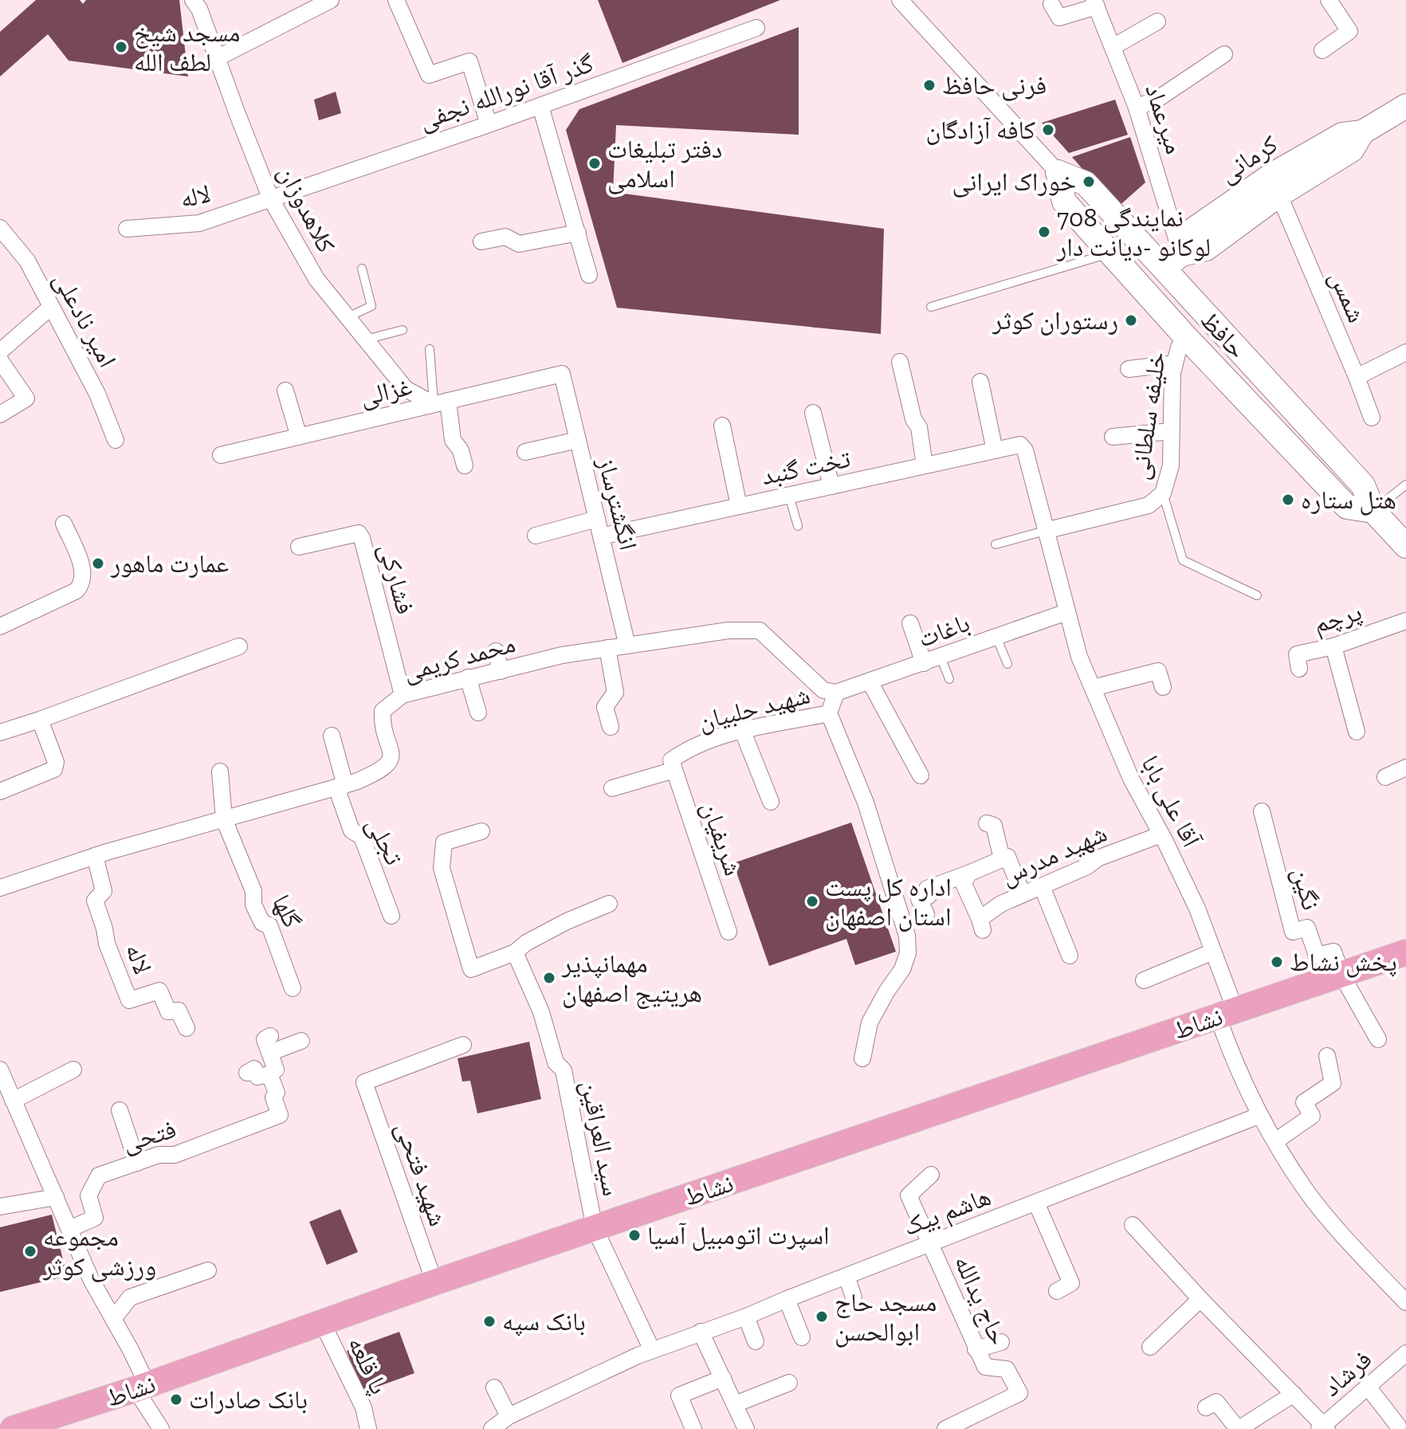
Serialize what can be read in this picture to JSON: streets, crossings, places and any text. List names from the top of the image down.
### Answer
{
  "streets": {
    "main road": ["نشاط"],
    "street": [
      "گذر آقا نورالله نجفی",
      "میرعماد",
      "کرمانی",
      "لاله",
      "کلاهدوزان",
      "شمس",
      "امیر نادعلی",
      "حافظ",
      "غزالی",
      "خلیفه سلطانی",
      "تخت گنبد",
      "انگشترساز",
      "فشارکی",
      "پرچم",
      "باغات",
      "محمد کریمی",
      "شهید حلبیان",
      "آقا علی بابا",
      "شریفیان",
      "تجلی",
      "شهید مدرس",
      "نگین",
      "گلها",
      "فتحی",
      "سید العراقین",
      "شهید فتحی",
      "هاشم بیک",
      "حاج یدالله",
      "پا قلعه",
      "فرشاد"
    ]
  },
  "crossings": [
    ["گذر آقا نورالله نجفی", "لاله"],
    ["گذر آقا نورالله نجفی", "کلاهدوزان"],
    ["میرعماد", "کرمانی"],
    ["میرعماد", "حافظ"],
    ["کرمانی", "شمس"],
    ["کرمانی", "حافظ"],
    ["لاله", "کلاهدوزان"],
    ["لاله", "محمد کریمی"],
    ["کلاهدوزان", "غزالی"],
    ["حافظ", "خلیفه سلطانی"],
    ["غزالی", "انگشترساز"],
    ["خلیفه سلطانی", "تخت گنبد"],
    ["تخت گنبد", "انگشترساز"],
    ["انگشترساز", "محمد کریمی"],
    ["فشارکی", "محمد کریمی"],
    ["باغات", "محمد کریمی"],
    ["باغات", "شهید حلبیان"],
    ["باغات", "آقا علی بابا"],
    ["محمد کریمی", "شهید حلبیان"],
    ["محمد کریمی", "تجلی"],
    ["محمد کریمی", "گلها"],
    ["شهید حلبیان", "شریفیان"],
    ["آقا علی بابا", "شهید مدرس"],
    ["آقا علی بابا", "نشاط"],
    ["آقا علی بابا", "هاشم بیک"],
    ["نگین", "نشاط"],
    ["نشاط", "سید العراقین"],
    ["نشاط", "شهید فتحی"],
    ["نشاط", "پا قلعه"],
    ["هاشم بیک", "حاج یدالله"]
  ],
  "places": [
    "مسجد شیخ لطف الله",
    "فرنی حافظ",
    "کافه آزادگان",
    "دفتر تبلیغات اسلامی",
    "خوراک ایرانی",
    "نمایندگی 708 لوکانو -دیانت دار",
    "رستوران کوثر",
    "هتل ستاره",
    "عمارت ماهور",
    "اداره کل پست استان اصفهان",
    "پخش نشاط",
    "مهمانپذیر هریتیج اصفهان",
    "اسپرت اتومبیل آسیا",
    "مجموعه ورزشی کوثر",
    "مسجد حاج ابوالحسن",
    "بانک سپه",
    "بانک صادرات"
  ]
}
